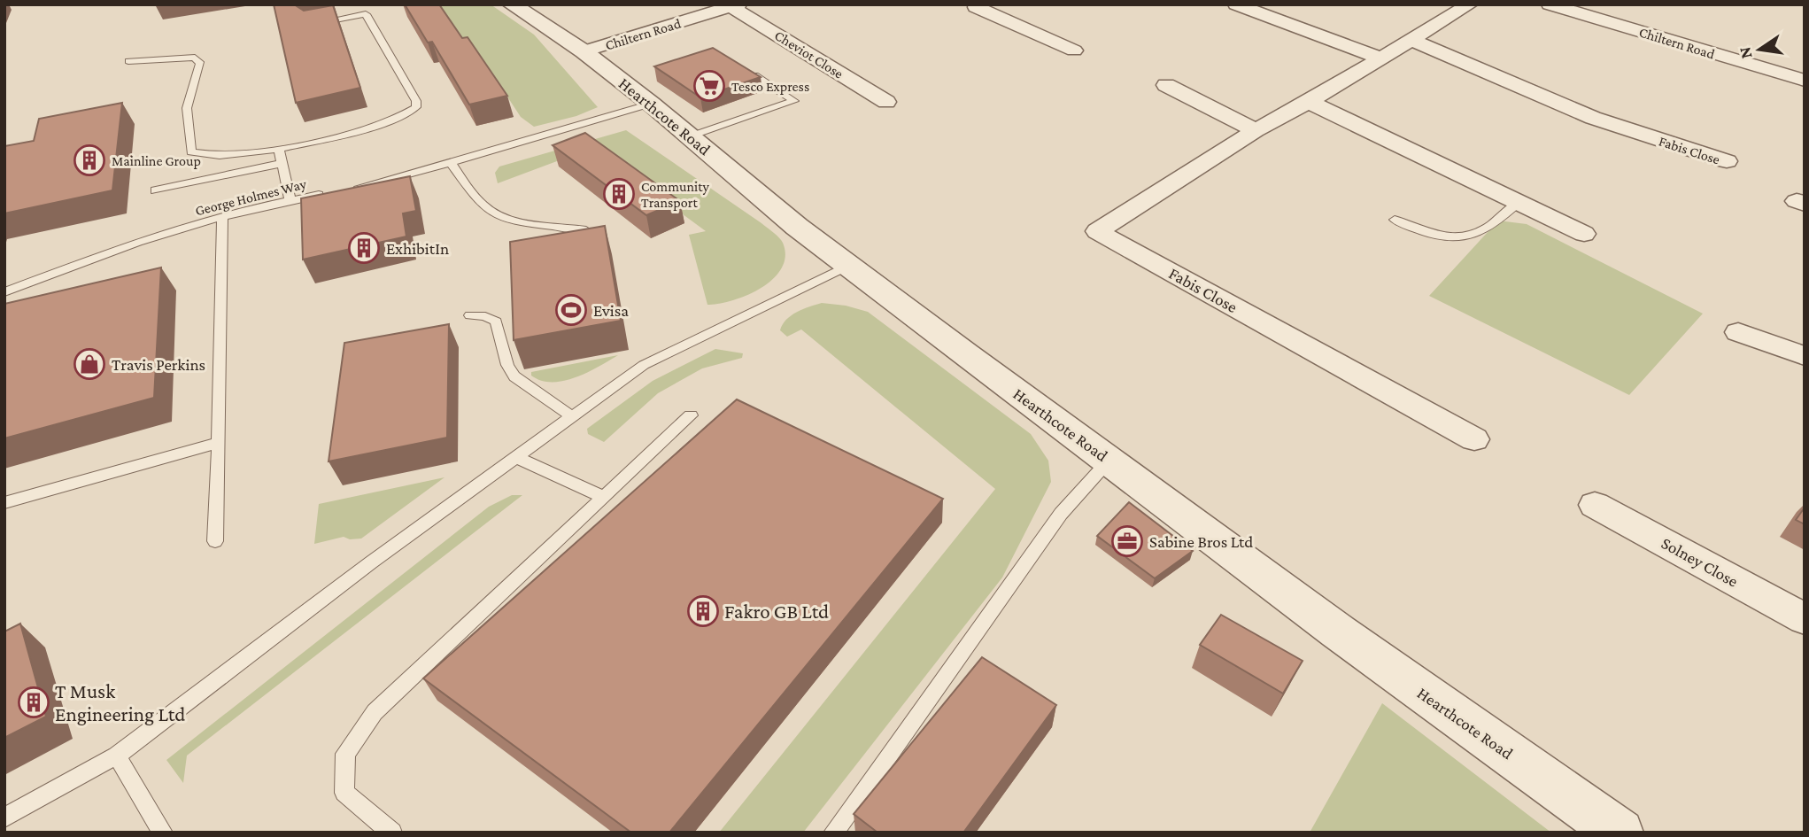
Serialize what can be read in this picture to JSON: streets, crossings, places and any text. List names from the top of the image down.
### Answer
{
  "streets": {
    "street": [
      "Chiltern Road",
      "Cheviot Close",
      "Hearthcote Road",
      "Fabis Close",
      "Solney Close"
    ],
    "lane": ["George Holmes Way"]
  },
  "crossings": [
    ["Chiltern Road", "Cheviot Close"],
    ["Chiltern Road", "Hearthcote Road"]
  ],
  "places": {
    "supermarket": ["Tesco Express"],
    "building": [
      "Mainline Group",
      "Community Transport",
      "ExhibitIn",
      "Fakro GB Ltd",
      "T Musk Engineering Ltd"
    ],
    "sports": ["Evisa"],
    "shop": ["Travis Perkins"],
    "office": ["Sabine Bros Ltd"]
  },
  "north": "left"
}
